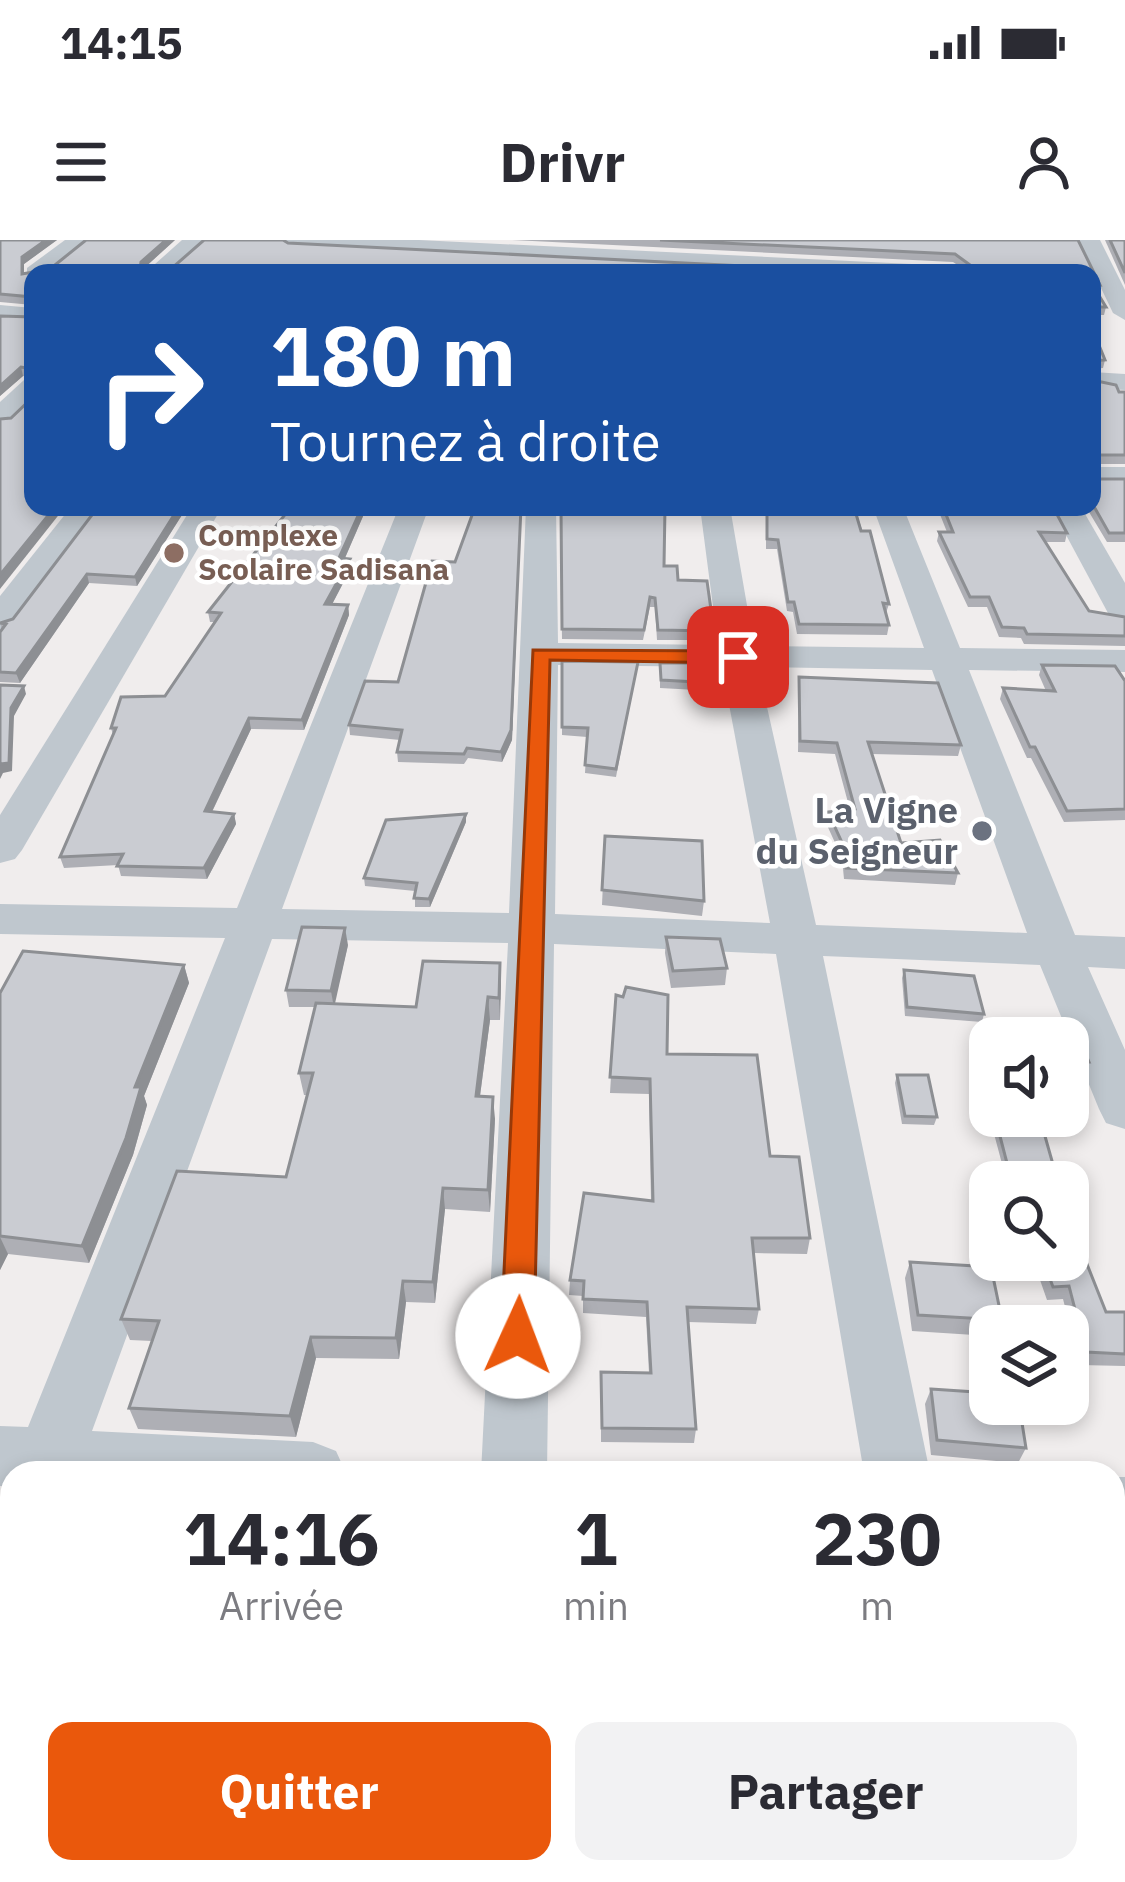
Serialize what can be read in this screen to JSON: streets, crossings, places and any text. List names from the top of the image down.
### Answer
{
  "places": ["Complexe Scolaire Sadisana", "La Vigne du Seigneur"],
  "page": {
    "status": "14:15",
    "header": "Drivr",
    "turn": ["180 m", "Tournez à droite"],
    "eta": [
      "14:16",
      "Arrivée",
      "1",
      "min",
      "230",
      "m"
    ],
    "buttons": ["Quitter", "Partager"]
  }
}
